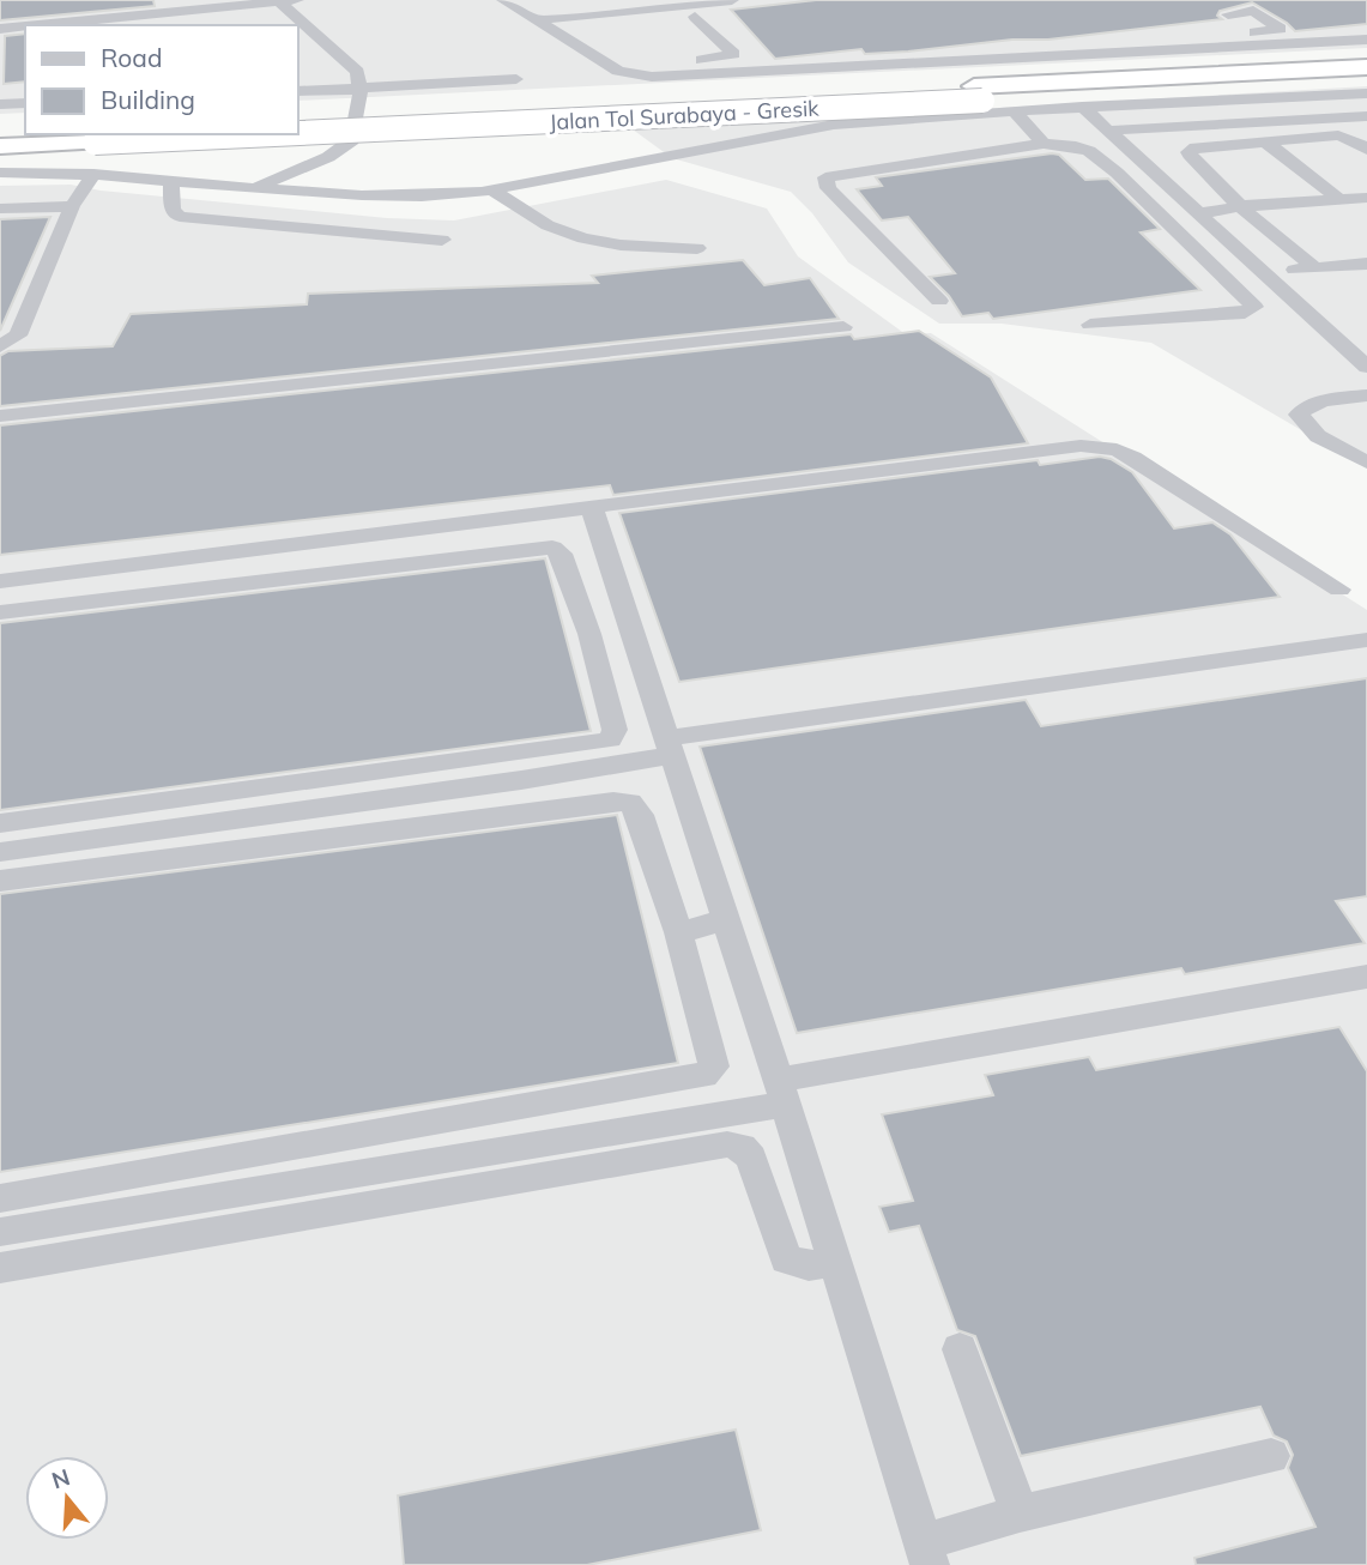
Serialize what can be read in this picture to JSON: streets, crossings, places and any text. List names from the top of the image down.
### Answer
{
  "streets": {
    "highway": ["Jalan Tol Surabaya - Gresik"]
  },
  "legend": ["Road", "Building"],
  "north": "top"
}
